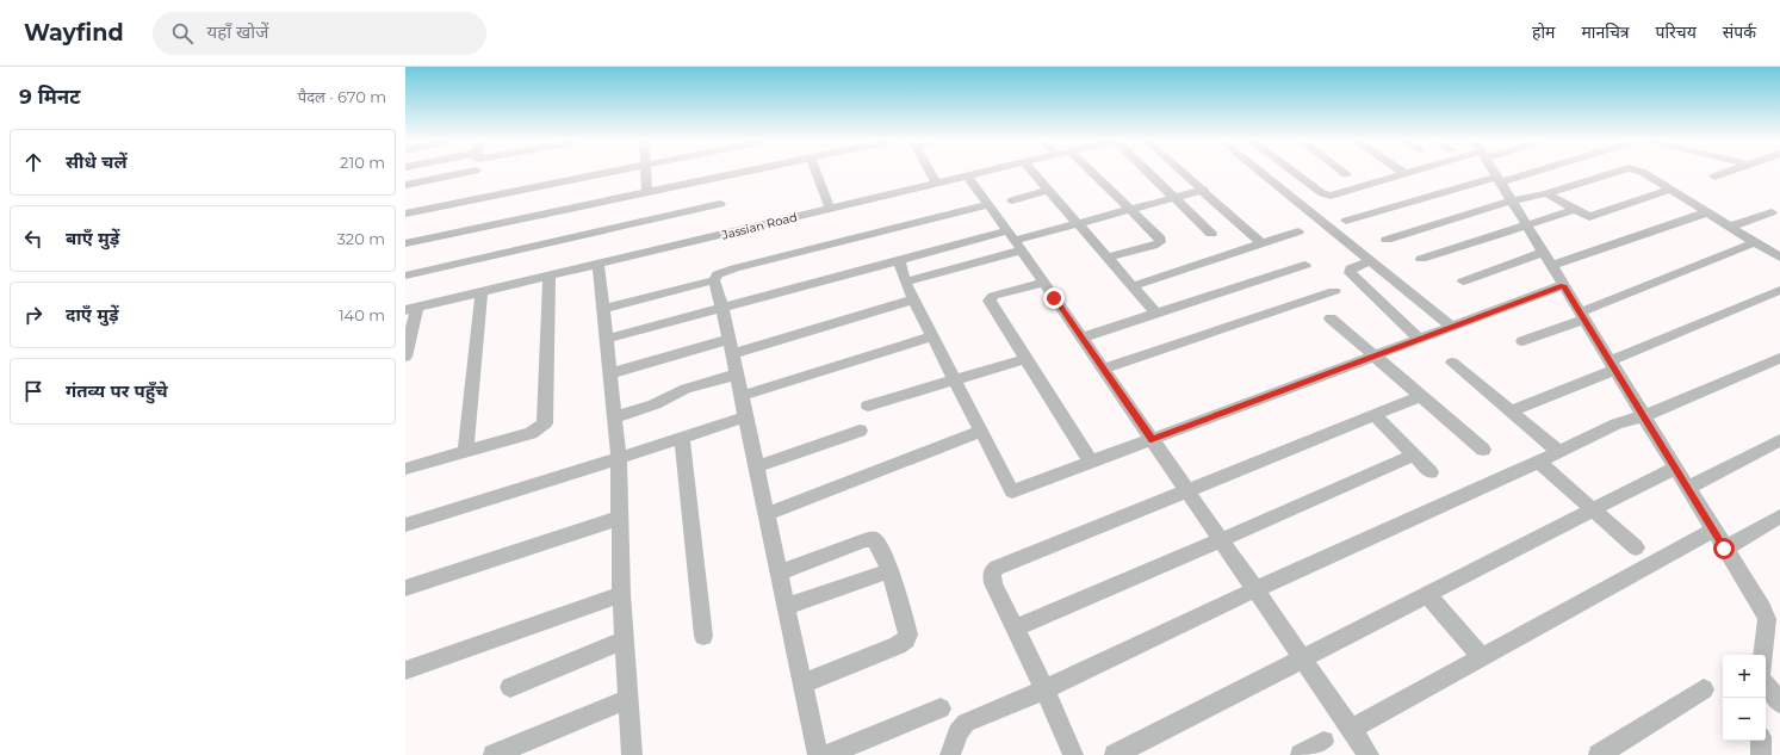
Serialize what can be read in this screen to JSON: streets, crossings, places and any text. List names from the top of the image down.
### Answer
{
  "streets": {
    "street": ["Jassian Road"]
  },
  "page": {
    "header": "Wayfind",
    "search": "यहाँ खोजें",
    "nav": [
      "होम",
      "मानचित्र",
      "परिचय",
      "संपर्क"
    ],
    "heading": ["9 मिनट", "पैदल · 670 m"],
    "list": [
      ["सीधे चलें", "210 m"],
      ["बाएँ मुड़ें", "320 m"],
      ["दाएँ मुड़ें", "140 m"],
      "गंतव्य पर पहुँचे"
    ],
    "map_buttons": ["+", "−"]
  }
}
